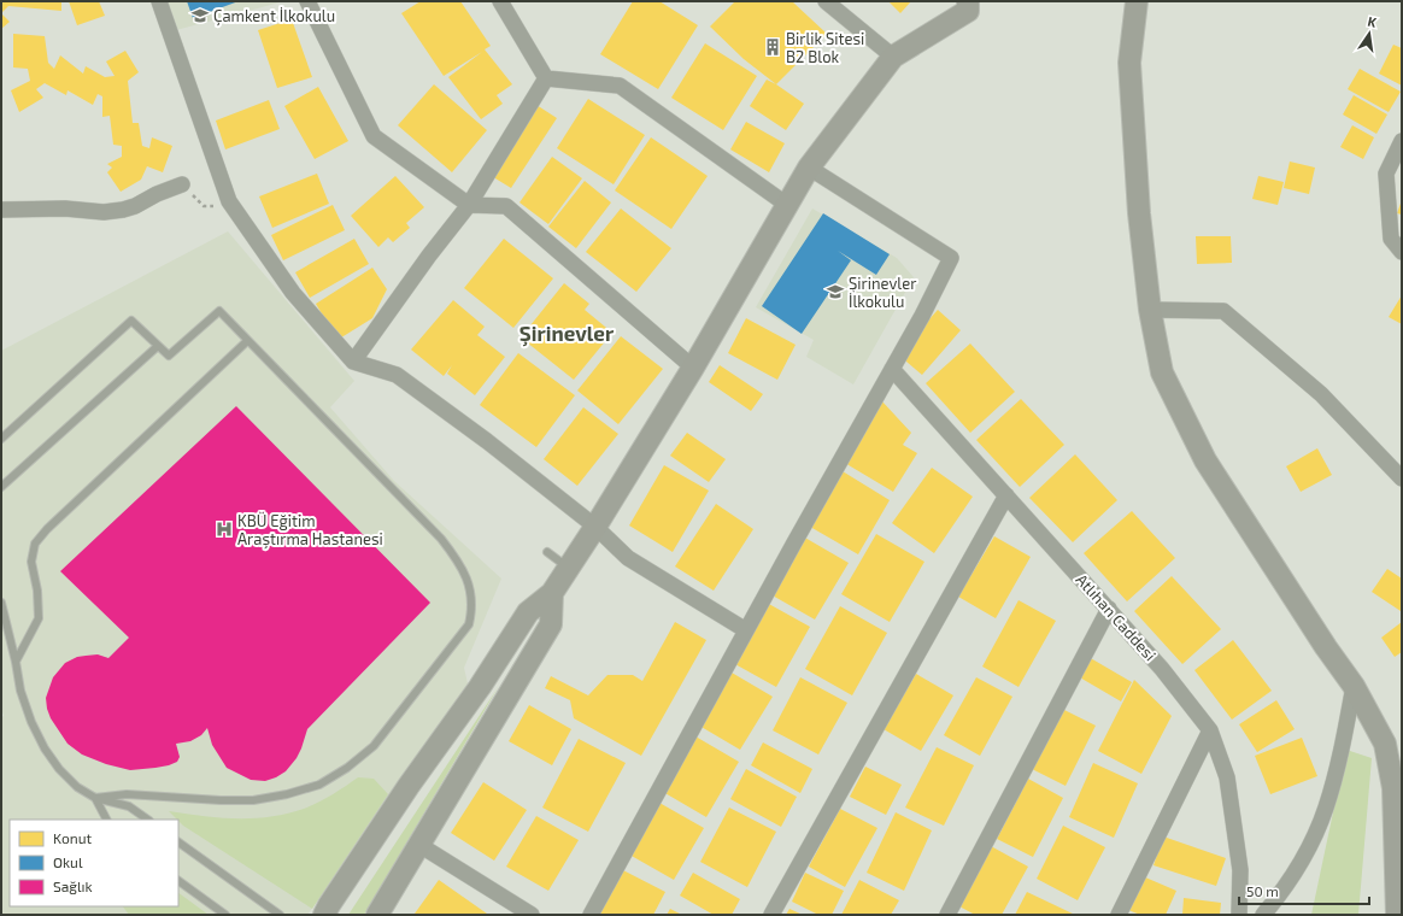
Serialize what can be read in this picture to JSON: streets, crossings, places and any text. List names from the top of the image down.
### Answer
{
  "streets": {
    "street": ["Atlıhan Caddesi"]
  },
  "districts": ["Şirinevler"],
  "places": {
    "school or university": ["Çamkent İlkokulu", "Şirinevler İlkokulu"],
    "building": ["Birlik Sitesi B2 Blok"],
    "hospital": ["KBÜ Eğitim Araştırma Hastanesi"]
  },
  "legend": ["Konut", "Okul", "Sağlık"],
  "scale_bar": "50 m",
  "north": "top"
}
